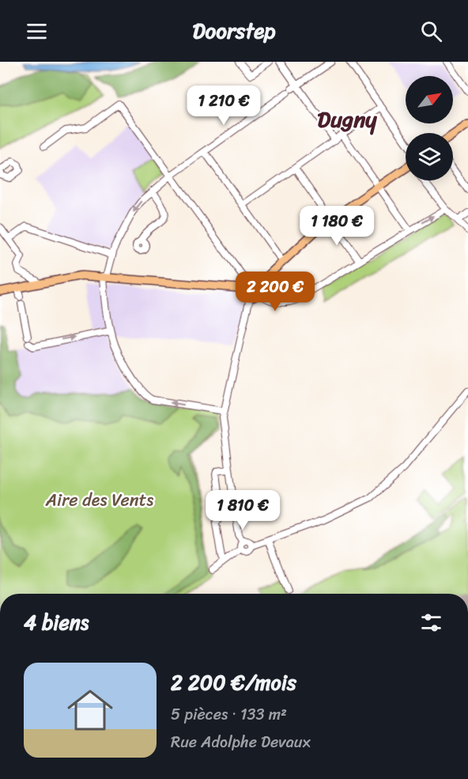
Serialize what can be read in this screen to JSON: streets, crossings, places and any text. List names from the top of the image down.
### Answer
{
  "districts": ["Dugny"],
  "parks": ["Aire des Vents"],
  "north": "top right",
  "page": {
    "header": "Doorstep",
    "price": [
      "1 210 €",
      "1 180 €",
      "2 200 €",
      "1 810 €"
    ],
    "heading": "4 biens",
    "list": [
      {
        "name": "2 200 €/mois",
        "note": "5 pièces · 133 m² · Rue Adolphe Devaux"
      }
    ]
  }
}
